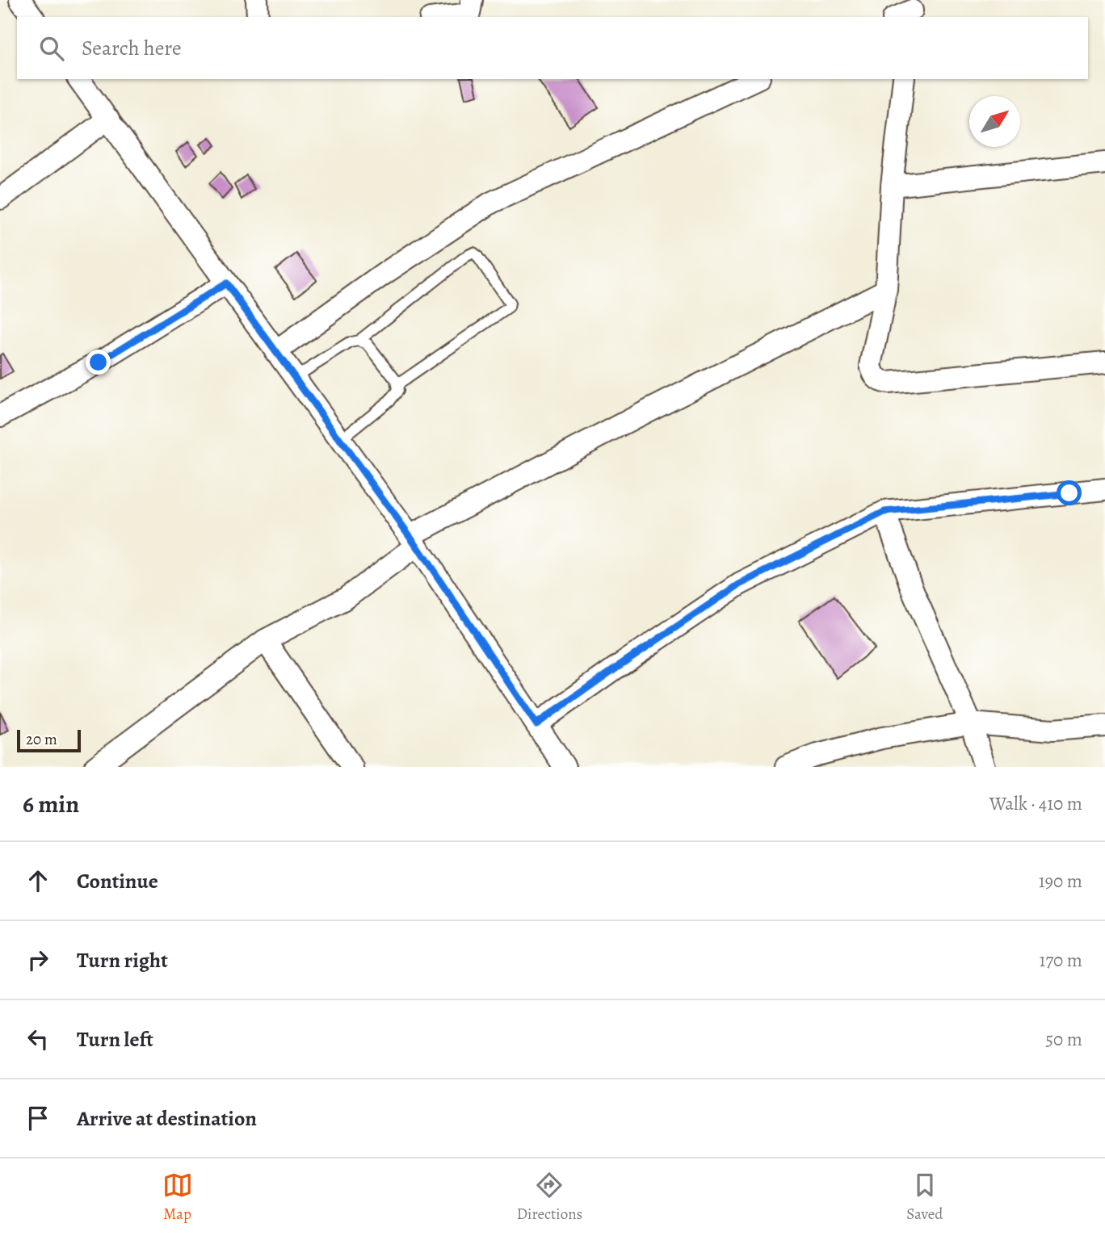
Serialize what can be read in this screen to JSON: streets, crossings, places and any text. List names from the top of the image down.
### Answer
{
  "scale_bar": "20 m",
  "north": "top right",
  "page": {
    "search": "Search here",
    "scale": "20 m",
    "heading": ["6 min", "Walk · 410 m"],
    "list": [
      ["Continue", "190 m"],
      ["Turn right", "170 m"],
      ["Turn left", "50 m"],
      "Arrive at destination"
    ],
    "nav": ["Map", "Directions", "Saved"]
  }
}
